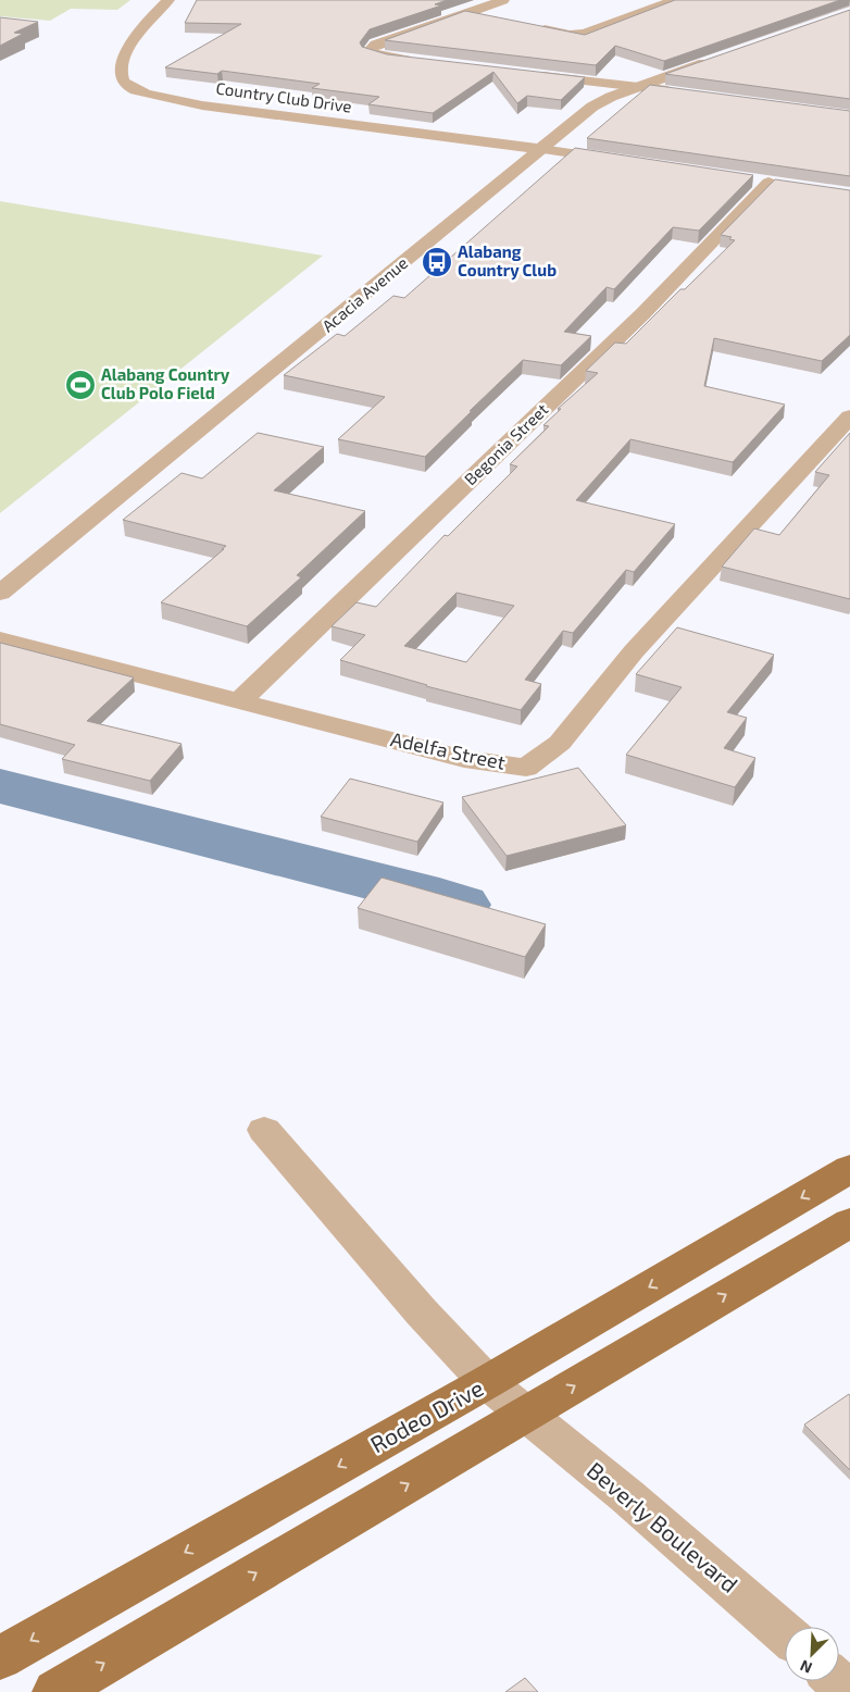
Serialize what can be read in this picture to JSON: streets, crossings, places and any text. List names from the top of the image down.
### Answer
{
  "streets": {
    "main road": ["Rodeo Drive"],
    "street": [
      "Country Club Drive",
      "Acacia Avenue",
      "Begonia Street",
      "Adelfa Street",
      "Beverly Boulevard"
    ]
  },
  "crossings": [
    ["Country Club Drive", "Acacia Avenue"],
    ["Begonia Street", "Adelfa Street"],
    ["Rodeo Drive", "Beverly Boulevard"]
  ],
  "places": {
    "bus stop": ["Alabang Country Club"],
    "sports": ["Alabang Country Club Polo Field"]
  },
  "north": "bottom left"
}
